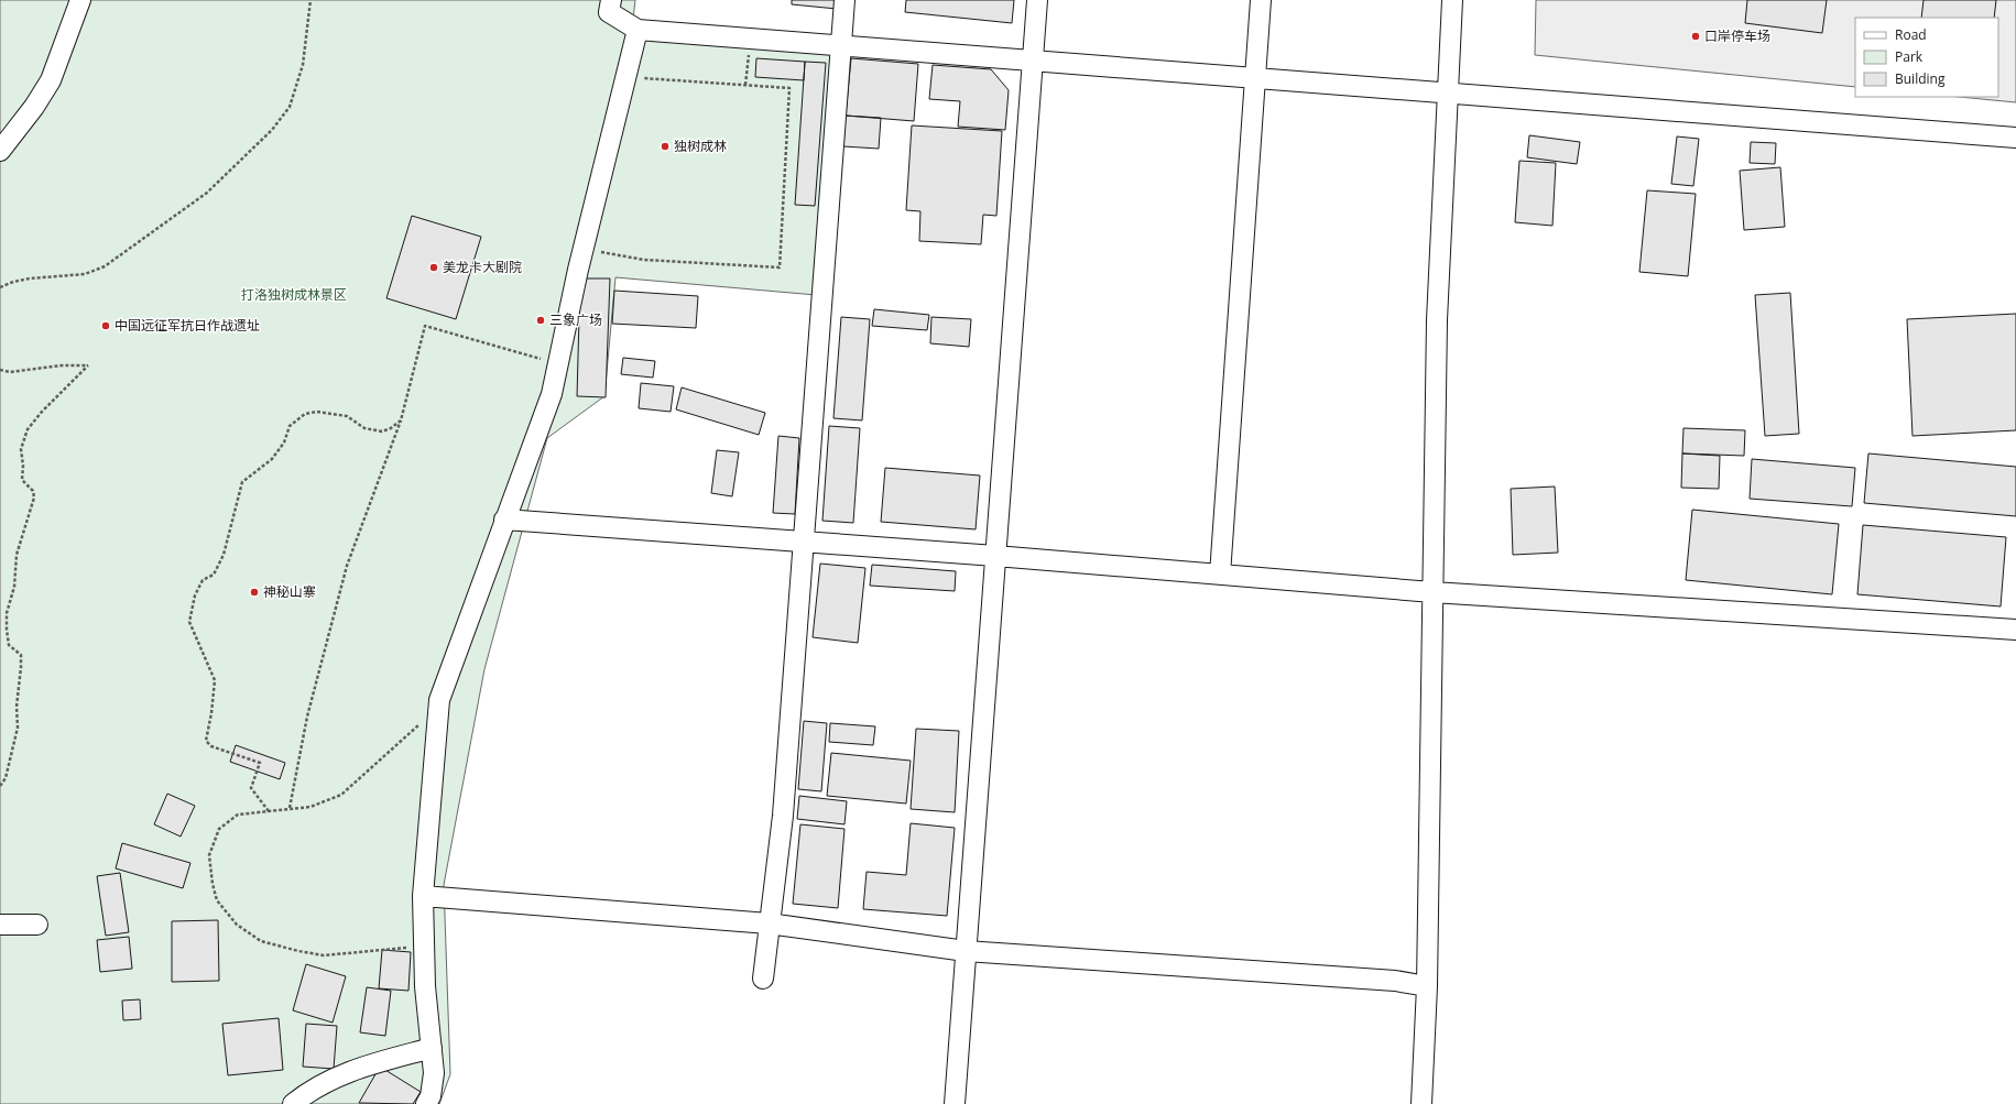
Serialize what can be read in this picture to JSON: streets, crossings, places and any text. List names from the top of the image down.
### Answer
{
  "parks": ["打洛独树成林景区"],
  "places": [
    "口岸停车场",
    "独树成林",
    "美龙卡大剧院",
    "三象广场",
    "中国远征军抗日作战遗址",
    "神秘山寨"
  ],
  "legend": ["Road", "Park", "Building"]
}
